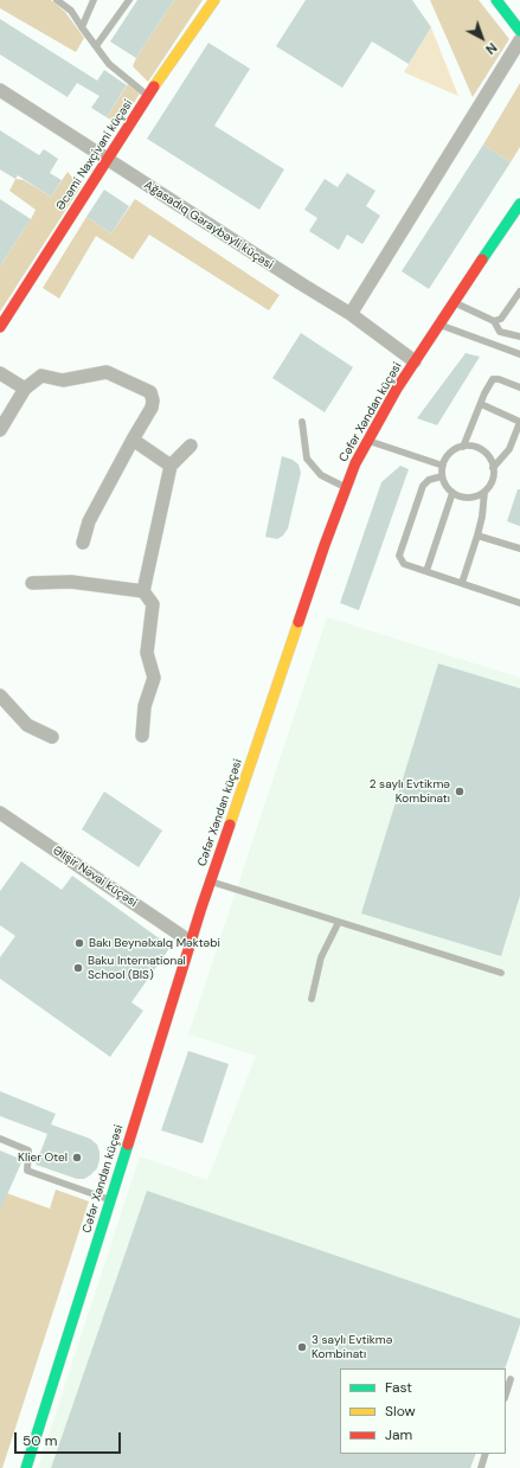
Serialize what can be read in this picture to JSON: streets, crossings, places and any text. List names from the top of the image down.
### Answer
{
  "streets": {
    "main road": ["Əcəmi Naxçivani küçəsi", "Cəfər Xəndan küçəsi"],
    "street": ["Ağasadıq Gəraybəyli küçəsi", "Əlişir Nəvai küçəsi"]
  },
  "crossings": [
    ["Əcəmi Naxçivani küçəsi", "Ağasadıq Gəraybəyli küçəsi"],
    ["Ağasadıq Gəraybəyli küçəsi", "Cəfər Xəndan küçəsi"],
    ["Cəfər Xəndan küçəsi", "Əlişir Nəvai küçəsi"]
  ],
  "places": [
    "2 saylı Evtikmə Kombinatı",
    "Bakı Beynəlxalq Məktəbi",
    "Baku International School (BIS)",
    "Klier Otel",
    "3 saylı Evtikmə Kombinatı"
  ],
  "legend": ["Fast", "Slow", "Jam"],
  "scale_bar": "50 m",
  "north": "bottom right"
}
